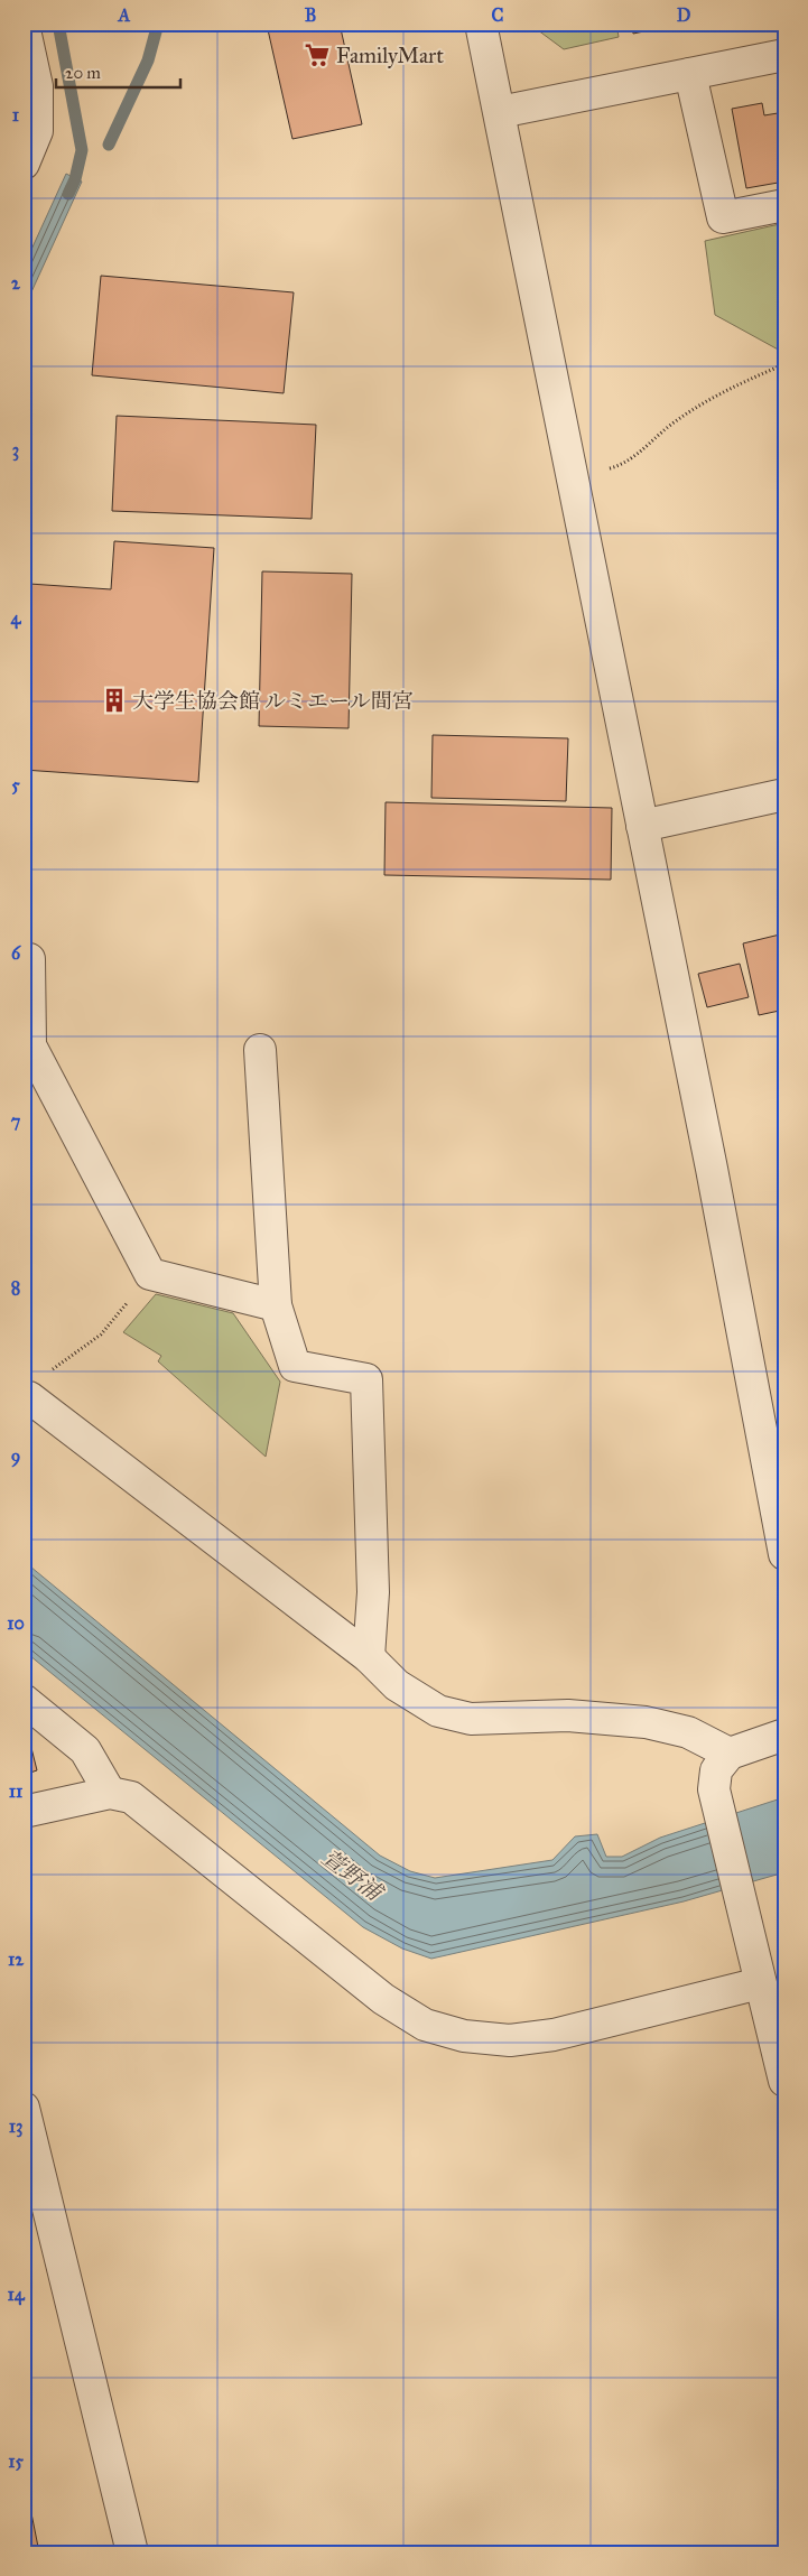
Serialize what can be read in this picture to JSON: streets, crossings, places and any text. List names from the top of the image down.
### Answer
{
  "water": ["萱野浦"],
  "places": {
    "supermarket": ["FamilyMart"],
    "building": ["大学生協会館 ルミエール間宮"]
  },
  "scale_bar": "20 m",
  "grid": {
    "columns": [
      "A",
      "B",
      "C",
      "D"
    ],
    "rows": [
      "1",
      "2",
      "3",
      "4",
      "5",
      "6",
      "7",
      "8",
      "9",
      "10",
      "11",
      "12",
      "13",
      "14",
      "15"
    ]
  }
}
